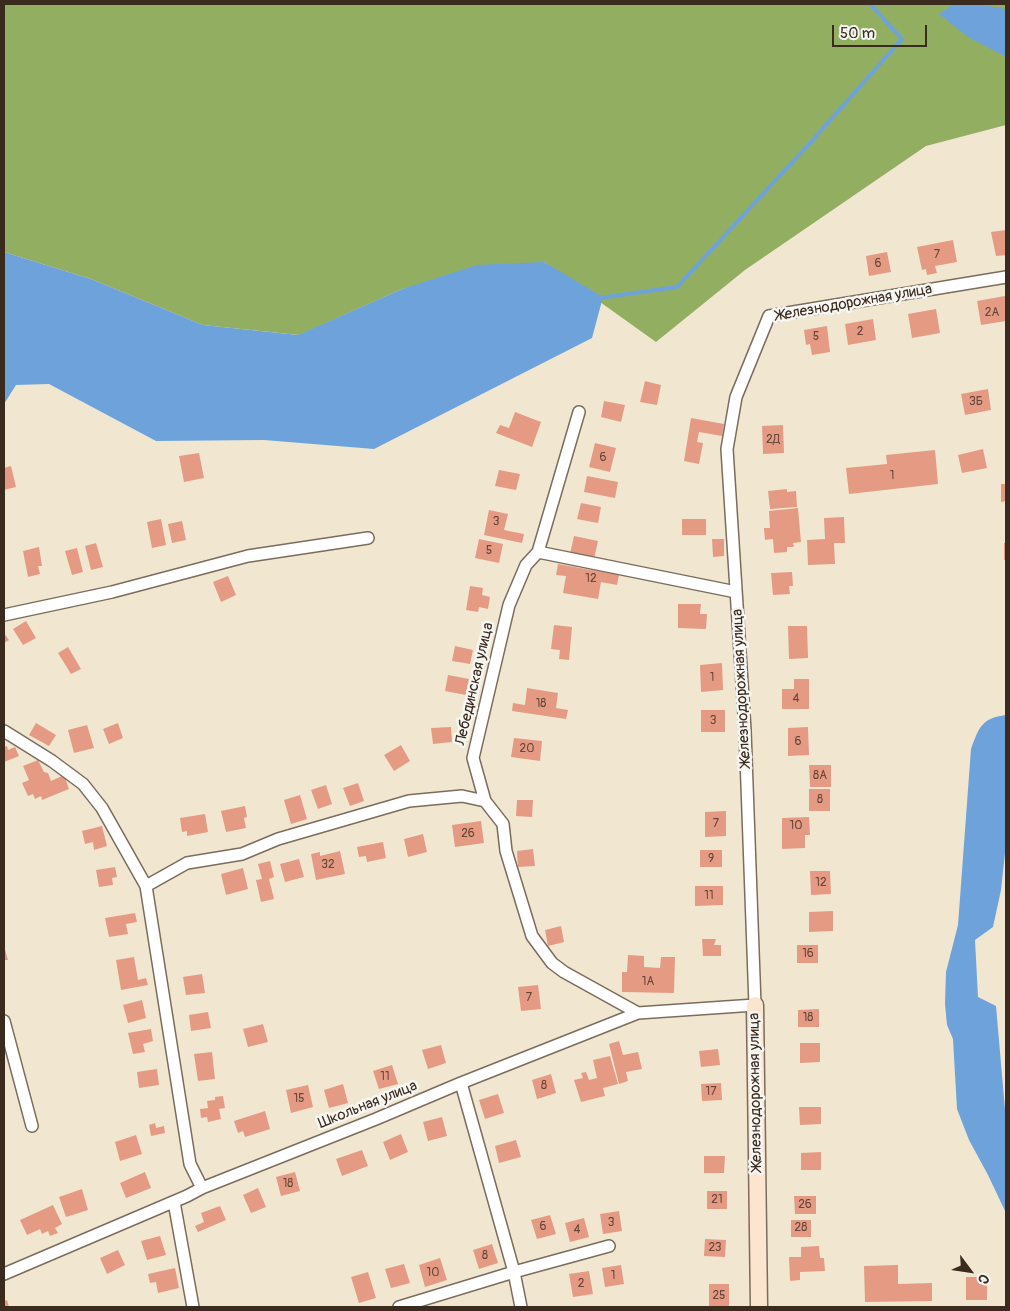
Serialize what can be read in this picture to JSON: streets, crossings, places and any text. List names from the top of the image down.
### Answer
{
  "streets": {
    "street": ["Железнодорожная улица", "Лебединская улица", "Школьная улица"]
  },
  "crossings": [
    ["Железнодорожная улица", "Школьная улица"],
    ["Лебединская улица", "Школьная улица"]
  ],
  "house_numbers": [
    "7",
    "6",
    "2А",
    "2",
    "5",
    "3Б",
    "2Д",
    "6",
    "1",
    "3",
    "5",
    "12",
    "1",
    "4",
    "18",
    "3",
    "6",
    "20",
    "8А",
    "8",
    "7",
    "10",
    "26",
    "9",
    "32",
    "12",
    "11",
    "16",
    "1А",
    "7",
    "18",
    "11",
    "8",
    "17",
    "15",
    "18",
    "21",
    "26",
    "3",
    "6",
    "28",
    "4",
    "23",
    "8",
    "10",
    "1",
    "2",
    "25"
  ],
  "scale_bar": "50 m",
  "north": "bottom right"
}
